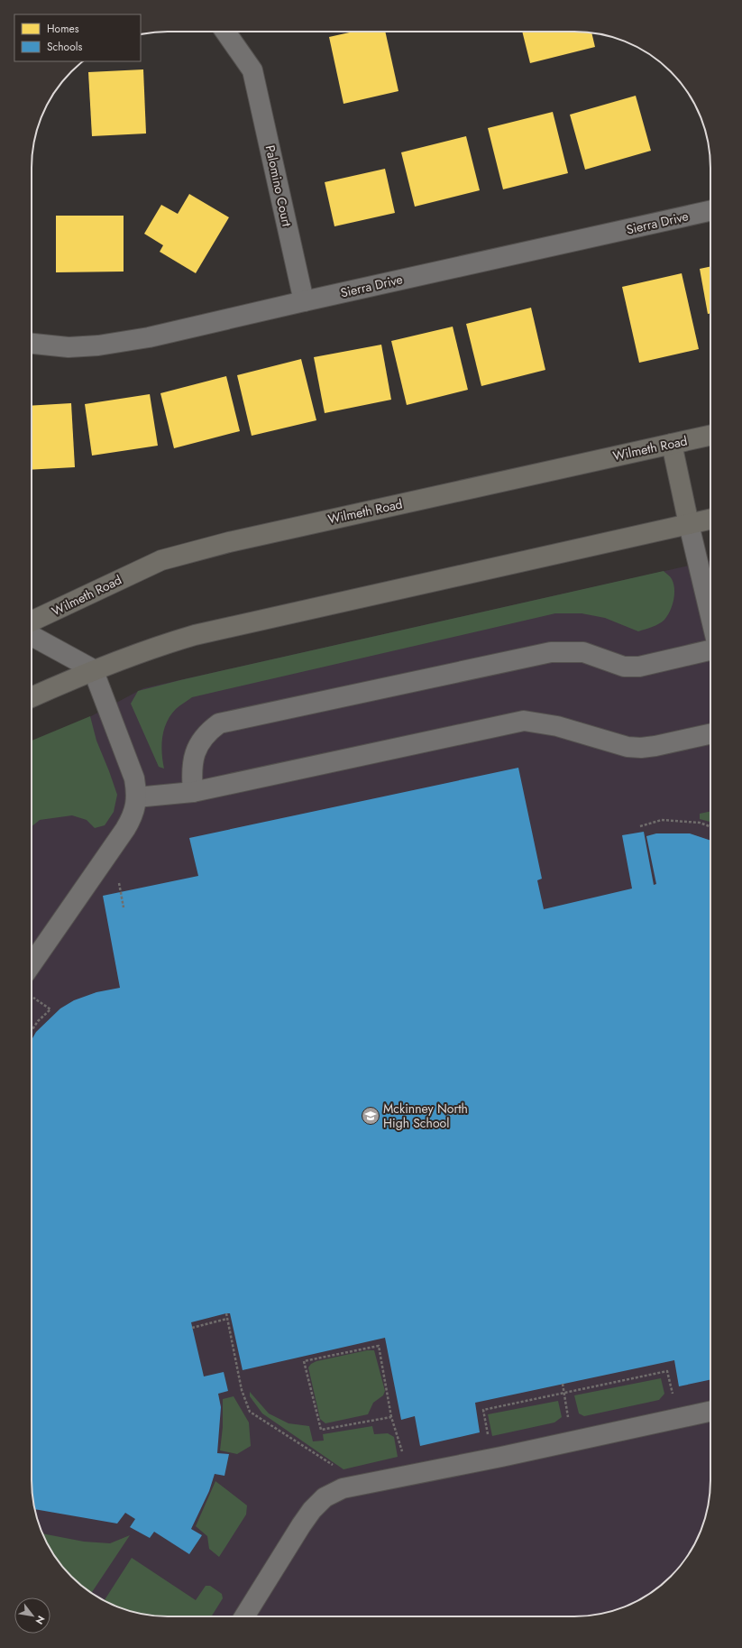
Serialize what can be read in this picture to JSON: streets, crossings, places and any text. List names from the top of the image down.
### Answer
{
  "streets": {
    "main road": ["Wilmeth Road"],
    "street": ["Palomino Court", "Sierra Drive"]
  },
  "crossings": [
    ["Palomino Court", "Sierra Drive"]
  ],
  "places": {
    "school or university": ["Mckinney North High School"]
  },
  "legend": ["Homes", "Schools"],
  "north": "bottom right"
}
